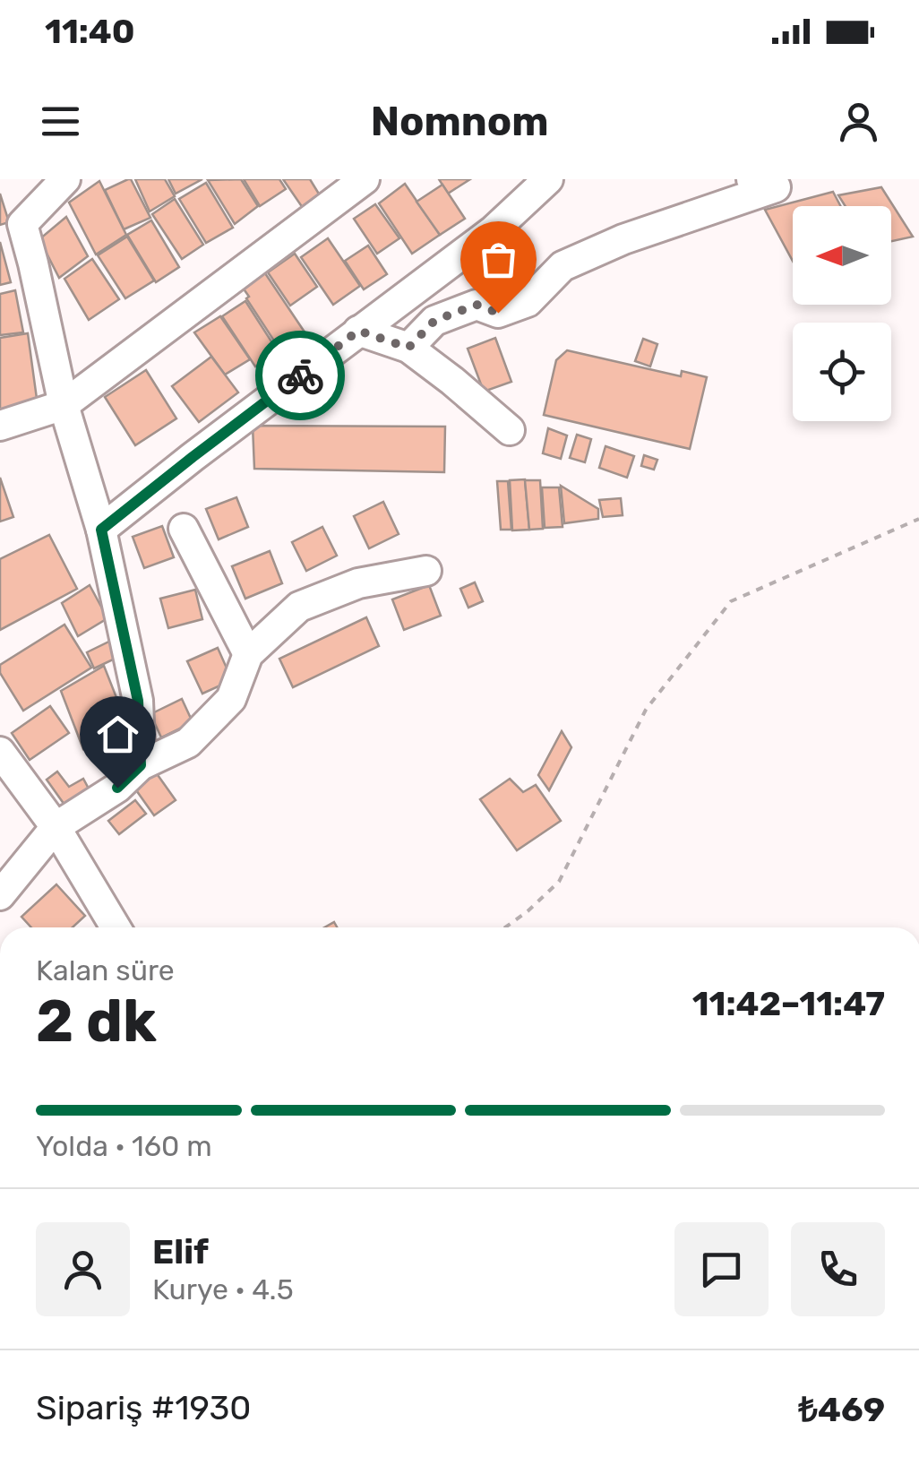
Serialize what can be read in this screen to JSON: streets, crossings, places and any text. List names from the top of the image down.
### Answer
{
  "north": "left",
  "page": {
    "status": "11:40",
    "header": "Nomnom",
    "heading": ["2 dk", "Kalan süre", "11:42–11:47"],
    "panel": [
      "Elif",
      "Kurye · 4.5",
      "Sipariş #1930",
      "₺469"
    ],
    "bar": "Yolda · 160 m"
  }
}
